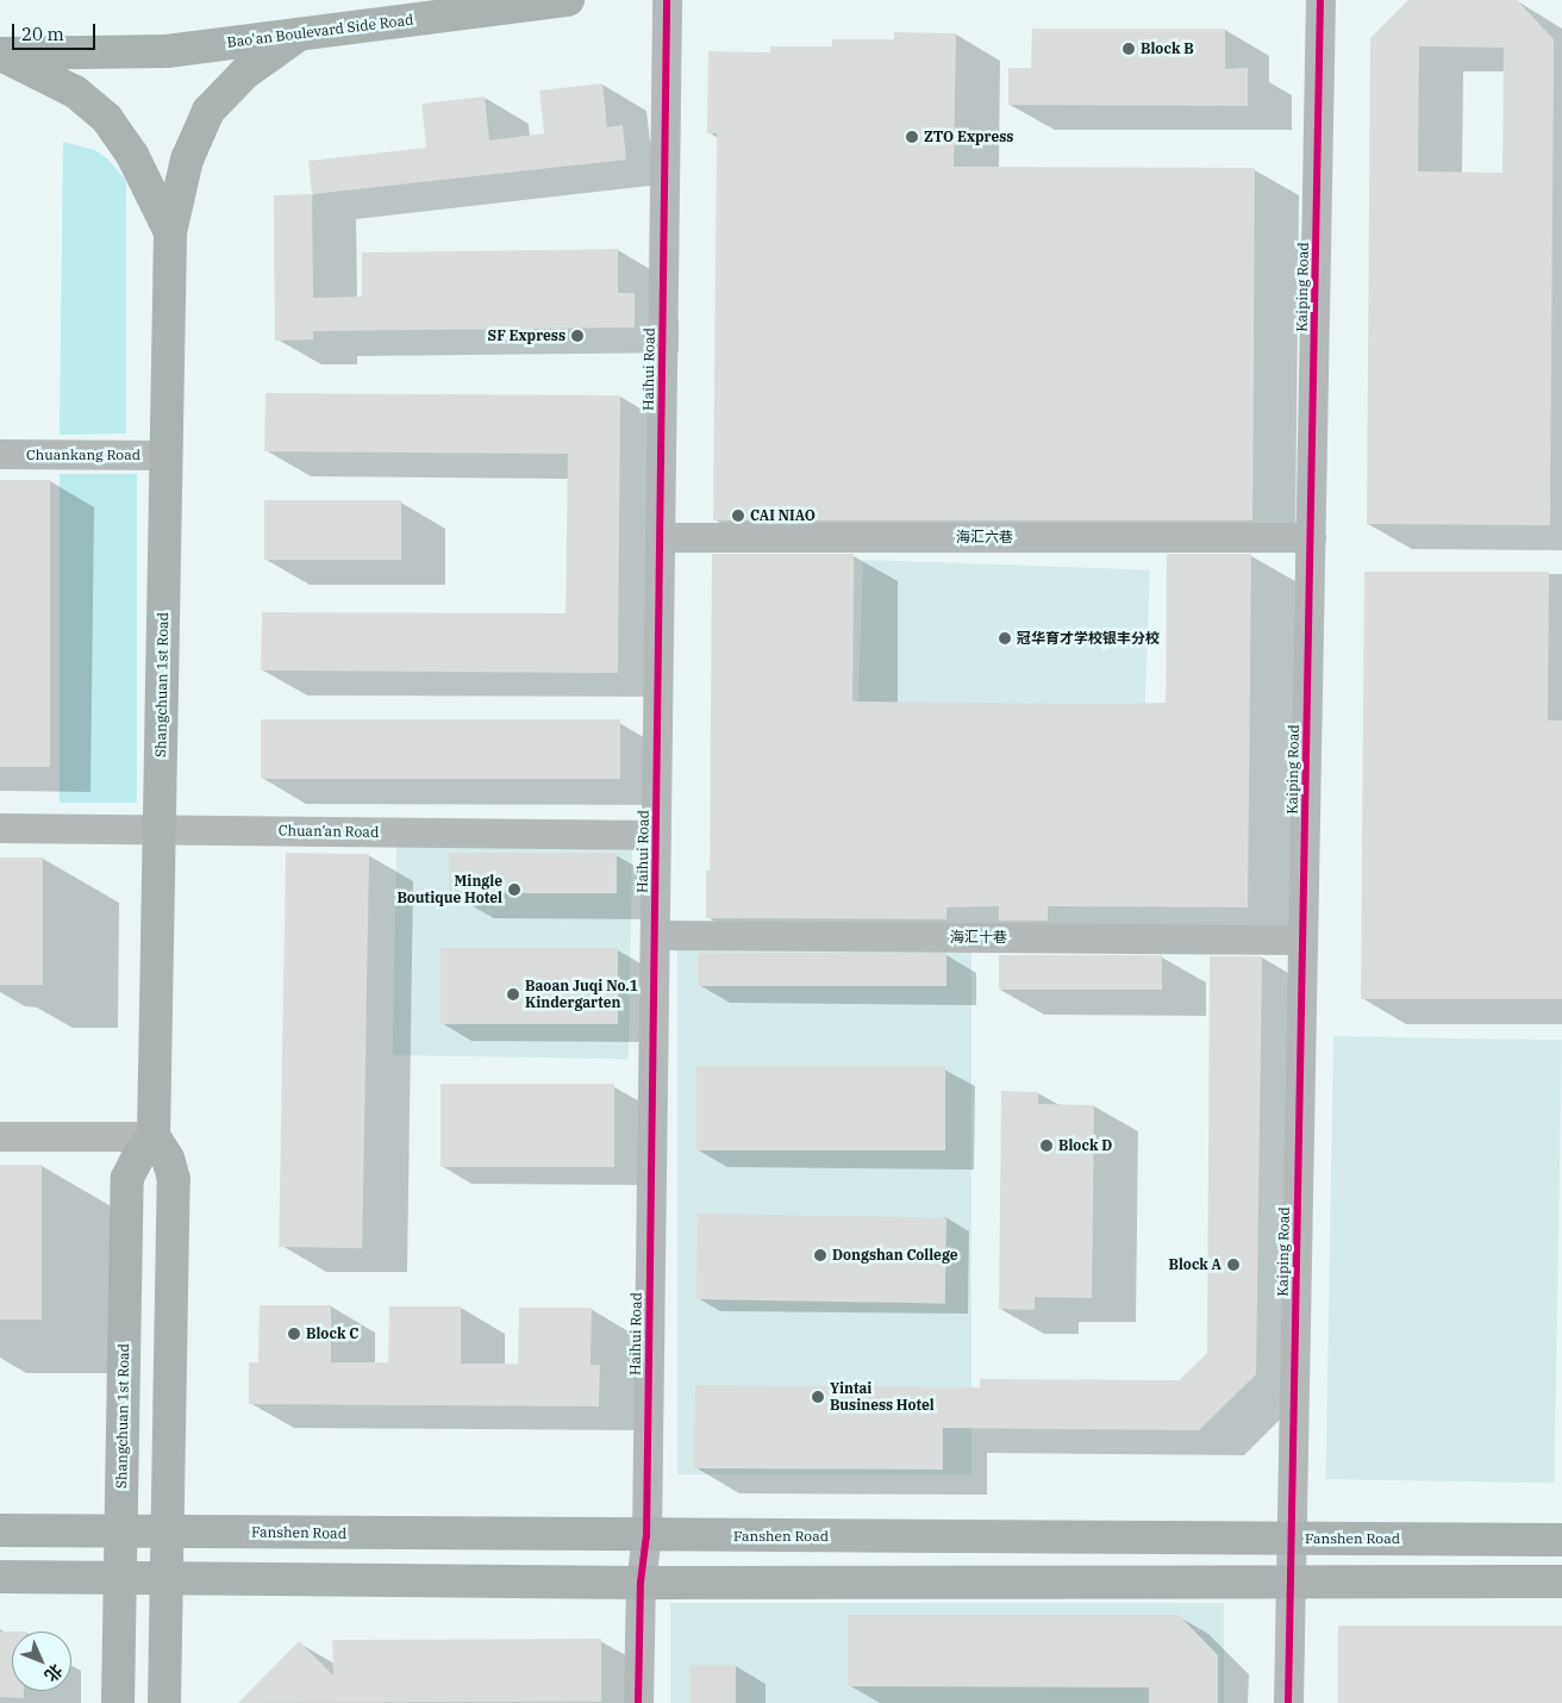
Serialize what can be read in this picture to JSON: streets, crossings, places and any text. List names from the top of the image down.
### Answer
{
  "streets": {
    "main road": ["Bao'an Boulevard Side Road", "Shangchuan 1st Road", "Fanshen Road"],
    "street": [
      "Kaiping Road",
      "Haihui Road",
      "Chuankang Road",
      "海汇六巷",
      "Chuan’an Road",
      "海汇十巷"
    ]
  },
  "crossings": [
    ["Bao'an Boulevard Side Road", "Shangchuan 1st Road"],
    ["Kaiping Road", "海汇六巷"],
    ["Kaiping Road", "海汇十巷"],
    ["Kaiping Road", "Fanshen Road"],
    ["Haihui Road", "海汇六巷"],
    ["Haihui Road", "Chuan’an Road"],
    ["Haihui Road", "海汇十巷"],
    ["Haihui Road", "Fanshen Road"],
    ["Chuankang Road", "Shangchuan 1st Road"],
    ["Shangchuan 1st Road", "Chuan’an Road"],
    ["Shangchuan 1st Road", "Fanshen Road"]
  ],
  "places": [
    "Block B",
    "ZTO Express",
    "SF Express",
    "CAI NIAO",
    "冠华育才学校银丰分校",
    "Mingle Boutique Hotel",
    "Baoan Juqi No.1 Kindergarten",
    "Block D",
    "Dongshan College",
    "Block A",
    "Block C",
    "Yintai Business Hotel"
  ],
  "scale_bar": "20 m",
  "north": "bottom right"
}
